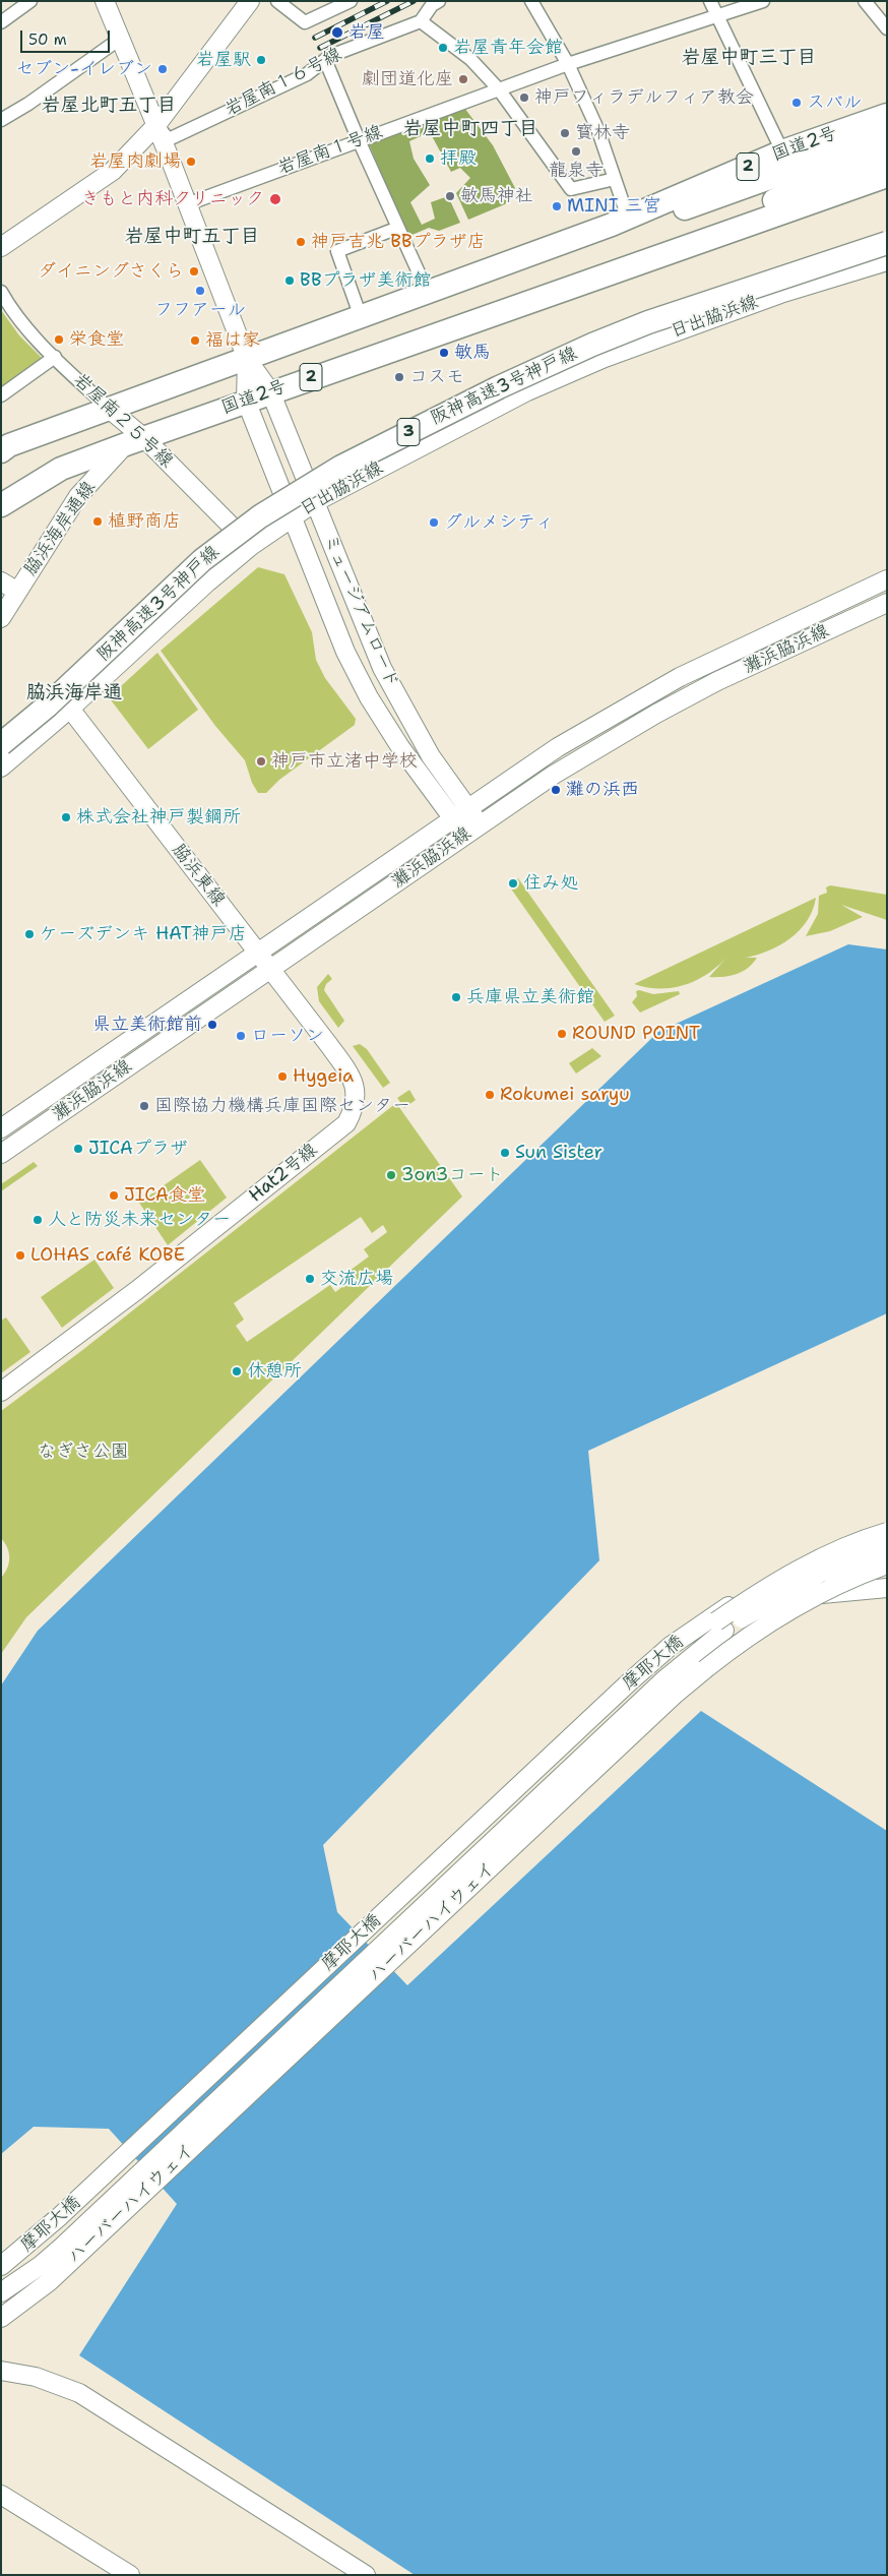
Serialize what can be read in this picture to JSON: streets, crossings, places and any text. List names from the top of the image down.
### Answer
{
  "streets": {
    "highway": [
      "国道2号",
      "2",
      "阪神高速3号神戸線",
      "3"
    ],
    "street": [
      "岩屋南１６号線",
      "岩屋南１号線",
      "日出脇浜線",
      "岩屋南２５号線",
      "脇浜海岸通線",
      "ミュージアムロード",
      "灘浜脇浜線",
      "脇浜東線",
      "Hat2号線",
      "摩耶大橋",
      "ハーバーハイウェイ"
    ]
  },
  "crossings": [
    ["岩屋南１６号線", "ミュージアムロード"],
    ["国道2号", "岩屋南２５号線"],
    ["国道2号", "脇浜海岸通線"],
    ["国道2号", "ミュージアムロード"],
    ["岩屋南１号線", "ミュージアムロード"],
    ["日出脇浜線", "岩屋南２５号線"],
    ["日出脇浜線", "ミュージアムロード"],
    ["日出脇浜線", "脇浜東線"],
    ["岩屋南２５号線", "脇浜海岸通線"],
    ["ミュージアムロード", "灘浜脇浜線"],
    ["灘浜脇浜線", "脇浜東線"],
    ["灘浜脇浜線", "Hat2号線"],
    ["脇浜東線", "Hat2号線"]
  ],
  "districts": [
    "岩屋中町三丁目",
    "岩屋北町五丁目",
    "岩屋中町四丁目",
    "岩屋中町五丁目",
    "脇浜海岸通"
  ],
  "parks": ["なぎさ公園"],
  "places": [
    "岩屋",
    "岩屋青年会館",
    "岩屋駅",
    "セブン-イレブン",
    "劇団道化座",
    "神戸フィラデルフィア教会",
    "スバル",
    "寳林寺",
    "龍泉寺",
    "拝殿",
    "岩屋肉劇場",
    "敏馬神社",
    "きもと内科クリニック",
    "MINI 三宮",
    "神戸吉兆 BBプラザ店",
    "ダイニングさくら",
    "BBプラザ美術館",
    "フフアール",
    "栄食堂",
    "福は家",
    "敏馬",
    "コスモ",
    "植野商店",
    "グルメシティ",
    "神戸市立渚中学校",
    "灘の浜西",
    "株式会社神戸製鋼所",
    "住み処",
    "ケーズデンキ HAT神戸店",
    "兵庫県立美術館",
    "県立美術館前",
    "ROUND POINT",
    "ローソン",
    "Hygeia",
    "Rokumei saryu",
    "国際協力機構兵庫国際センター",
    "JICAプラザ",
    "Sun Sister",
    "3on3コート",
    "JICA食堂",
    "人と防災未来センター",
    "LOHAS café KOBE",
    "交流広場",
    "休憩所"
  ],
  "scale_bar": "50 m"
}
